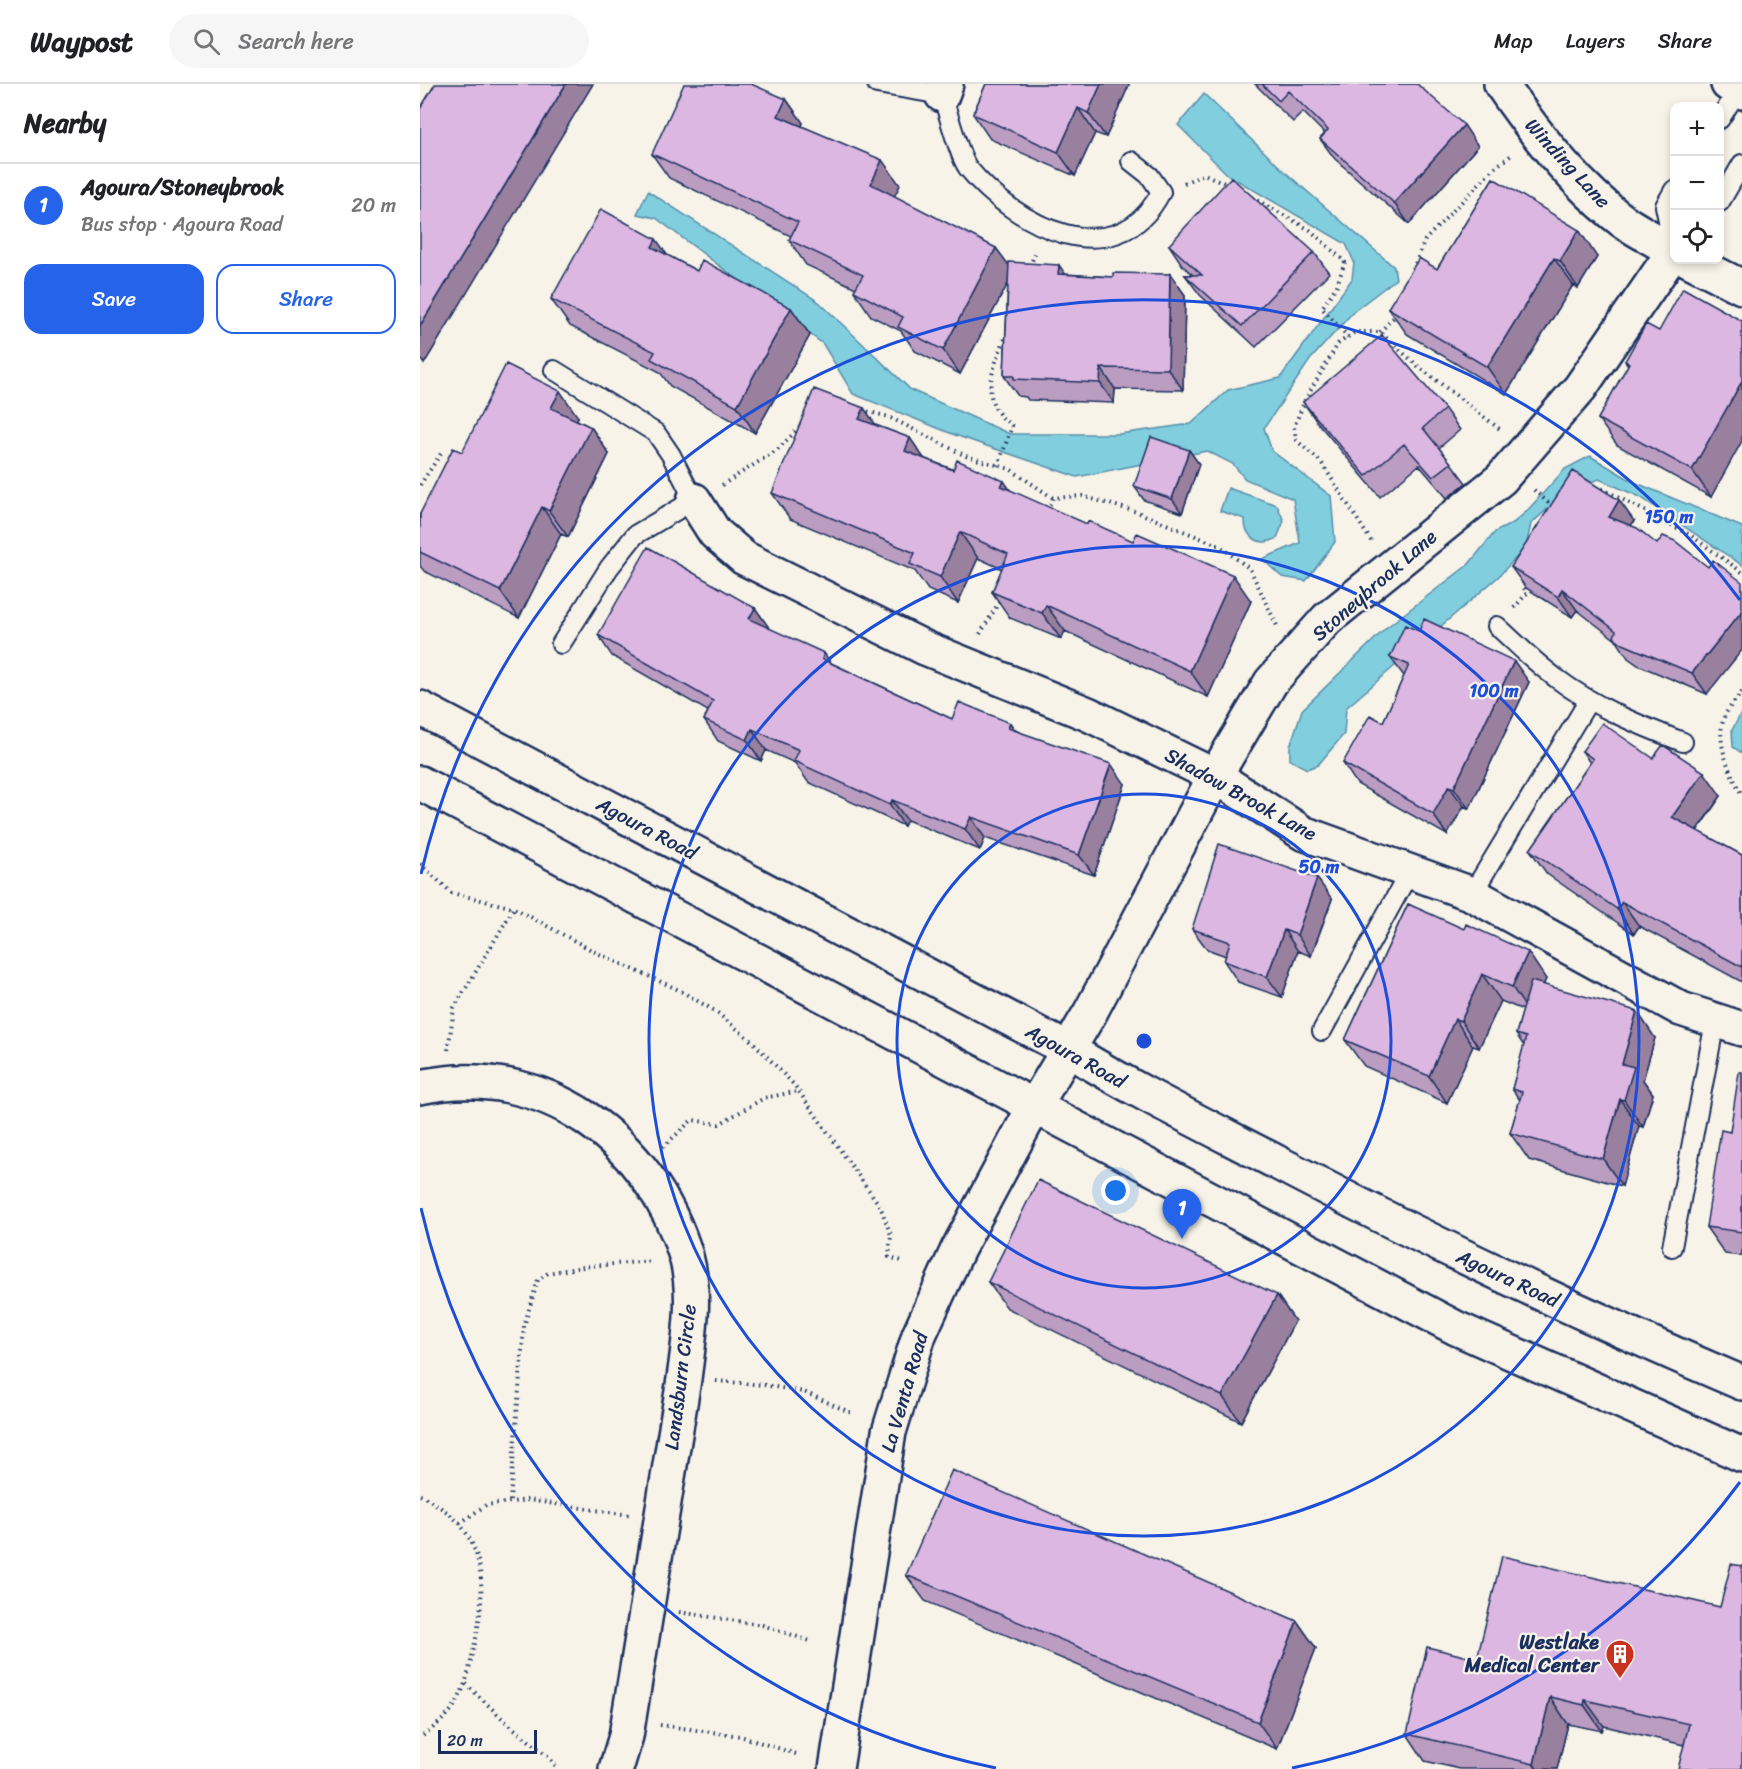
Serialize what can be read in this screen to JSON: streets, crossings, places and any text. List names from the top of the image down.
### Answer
{
  "streets": {
    "street": [
      "Winding Lane",
      "Stoneybrook Lane",
      "Shadow Brook Lane",
      "Agoura Road",
      "Landsburn Circle",
      "La Venta Road"
    ]
  },
  "crossings": [
    ["Stoneybrook Lane", "Shadow Brook Lane"],
    ["Stoneybrook Lane", "Agoura Road"],
    ["Stoneybrook Lane", "La Venta Road"]
  ],
  "places": {
    "building": ["Westlake Medical Center"]
  },
  "scale_bar": "20 m",
  "page": {
    "header": "Waypost",
    "search": "Search here",
    "nav": ["Map", "Layers", "Share"],
    "heading": "Nearby",
    "map_buttons": ["+", "−"],
    "list": [
      {
        "mark": "1",
        "name": "Agoura/Stoneybrook",
        "note": "Bus stop · Agoura Road",
        "value": "20 m"
      }
    ],
    "buttons": ["Save", "Share"],
    "pins": "1",
    "scale": "20 m"
  },
  "rings": ["150 m", "100 m", "50 m"]
}
